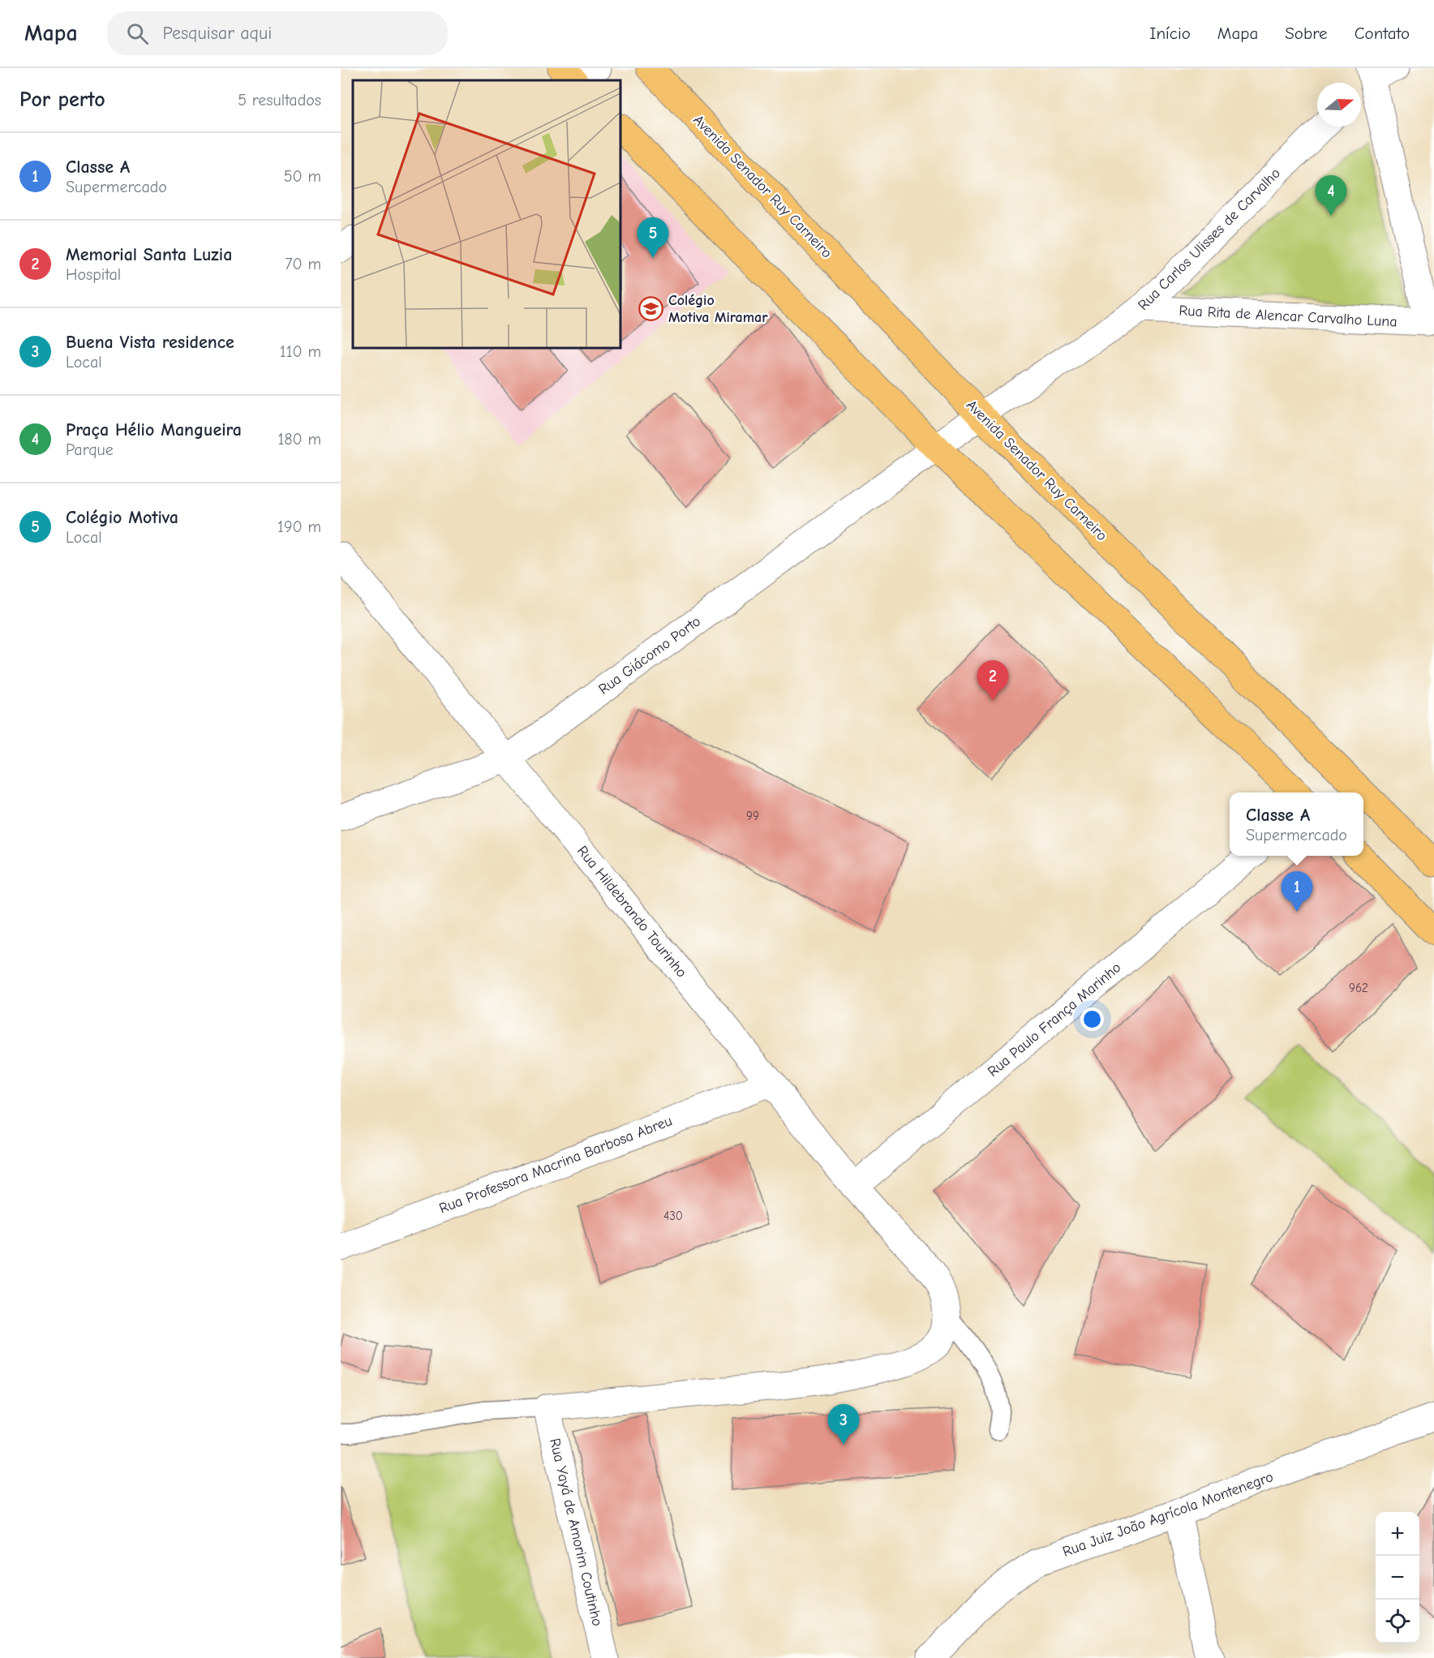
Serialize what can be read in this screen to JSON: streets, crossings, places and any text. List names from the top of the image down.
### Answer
{
  "streets": {
    "main road": ["Avenida Senador Ruy Carneiro"],
    "street": [
      "Rua Carlos Ulisses de Carvalho",
      "Rua Rita de Alencar Carvalho Luna",
      "Rua Giácomo Porto",
      "Rua Hildebrando Tourinho",
      "Rua Paulo França Marinho",
      "Rua Professora Macrina Barbosa Abreu",
      "Rua Juiz João Agrícola Montenegro",
      "Rua Yayá de Amorim Coutinho"
    ]
  },
  "crossings": [
    ["Avenida Senador Ruy Carneiro", "Rua Carlos Ulisses de Carvalho"],
    ["Rua Carlos Ulisses de Carvalho", "Rua Rita de Alencar Carvalho Luna"],
    ["Rua Carlos Ulisses de Carvalho", "Rua Giácomo Porto"],
    ["Rua Giácomo Porto", "Rua Hildebrando Tourinho"],
    ["Rua Hildebrando Tourinho", "Rua Paulo França Marinho"],
    ["Rua Hildebrando Tourinho", "Rua Professora Macrina Barbosa Abreu"]
  ],
  "places": {
    "school or university": ["Colégio Motiva Miramar"]
  },
  "house_numbers": ["99", "962", "430"],
  "north": "right",
  "page": {
    "header": "Mapa",
    "search": "Pesquisar aqui",
    "nav": [
      "Início",
      "Mapa",
      "Sobre",
      "Contato"
    ],
    "heading": ["Por perto", "5 resultados"],
    "list": [
      {
        "mark": "1",
        "name": "Classe A",
        "note": "Supermercado",
        "value": "50 m"
      },
      {
        "mark": "2",
        "name": "Memorial Santa Luzia",
        "note": "Hospital",
        "value": "70 m"
      },
      {
        "mark": "3",
        "name": "Buena Vista residence",
        "note": "Local",
        "value": "110 m"
      },
      {
        "mark": "4",
        "name": "Praça Hélio Mangueira",
        "note": "Parque",
        "value": "180 m"
      },
      {
        "mark": "5",
        "name": "Colégio Motiva",
        "note": "Local",
        "value": "190 m"
      }
    ],
    "pins": [
      "4",
      "5",
      "2",
      "1",
      "3"
    ],
    "popup": ["Classe A", "Supermercado"],
    "map_buttons": ["+", "−"]
  }
}
